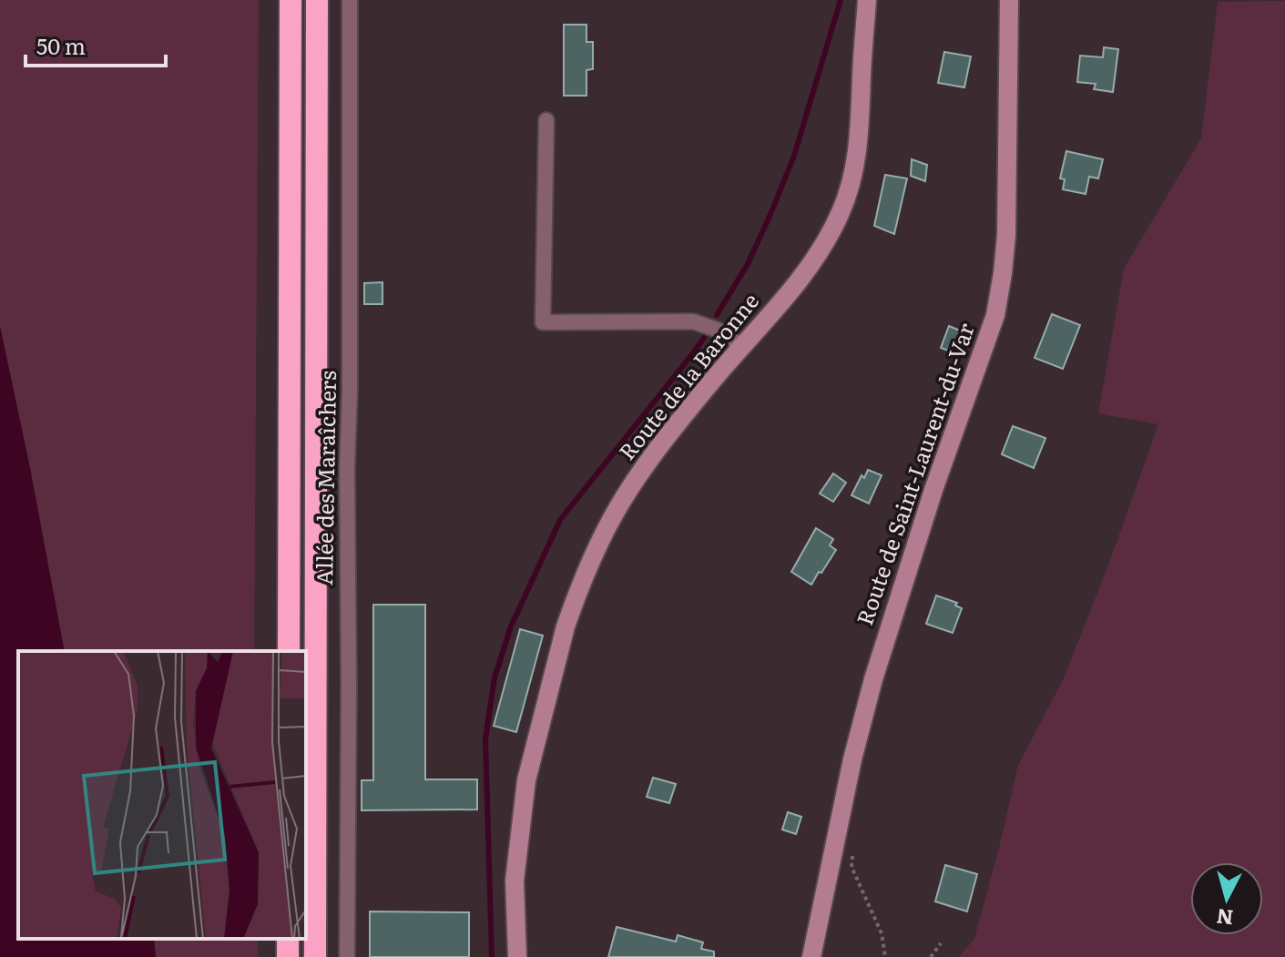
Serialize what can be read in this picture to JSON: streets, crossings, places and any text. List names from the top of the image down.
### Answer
{
  "streets": {
    "main road": ["Route de la Baronne", "Route de Saint-Laurent-du-Var"],
    "street": ["Allée des Maraîchers"]
  },
  "scale_bar": "50 m",
  "north": "bottom"
}
